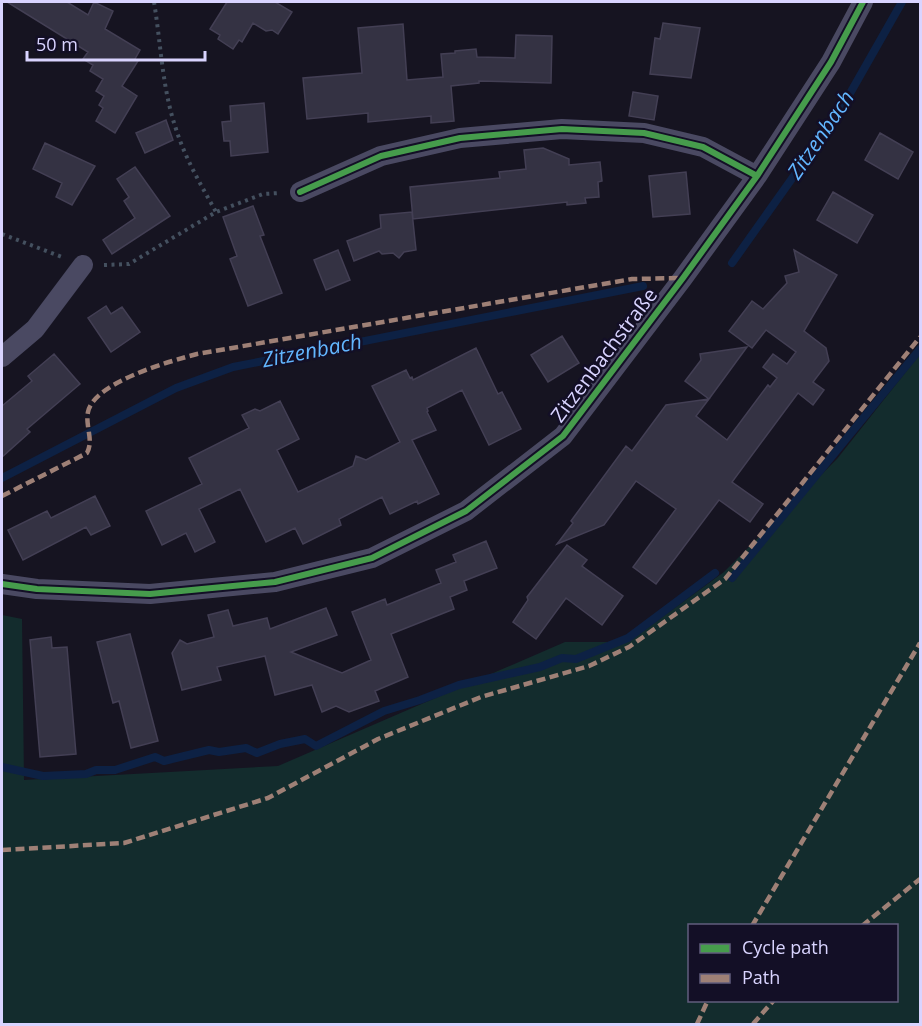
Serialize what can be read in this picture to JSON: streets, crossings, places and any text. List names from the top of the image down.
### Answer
{
  "streets": {
    "street": ["Zitzenbachstraße"]
  },
  "water": ["Zitzenbach"],
  "legend": ["Cycle path", "Path"],
  "scale_bar": "50 m"
}
